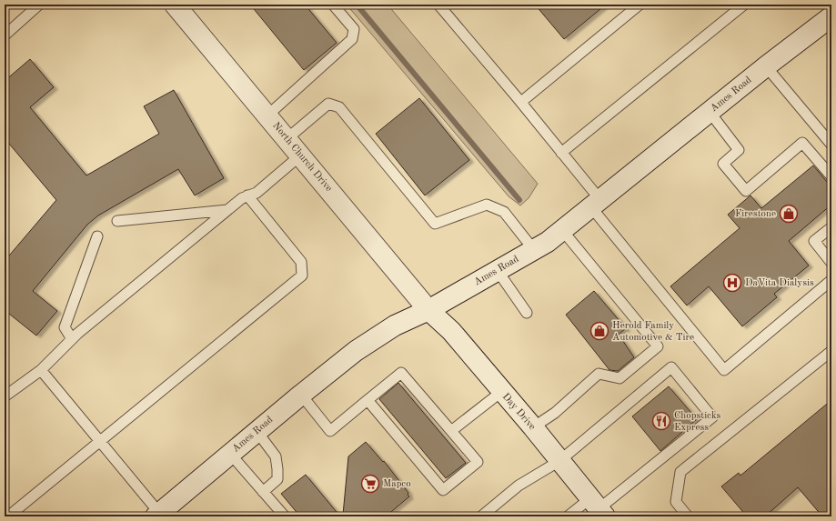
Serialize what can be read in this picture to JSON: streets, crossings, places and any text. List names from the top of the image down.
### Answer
{
  "streets": {
    "street": ["Ames Road", "North Church Drive", "Day Drive"]
  },
  "crossings": [
    ["Ames Road", "North Church Drive"],
    ["Ames Road", "Day Drive"],
    ["North Church Drive", "Day Drive"]
  ],
  "places": {
    "shop": ["Firestone", "Herold Family Automotive & Tire"],
    "hospital": ["DaVita Dialysis"],
    "restaurant": ["Chopsticks Express"],
    "supermarket": ["Mapco"]
  }
}
